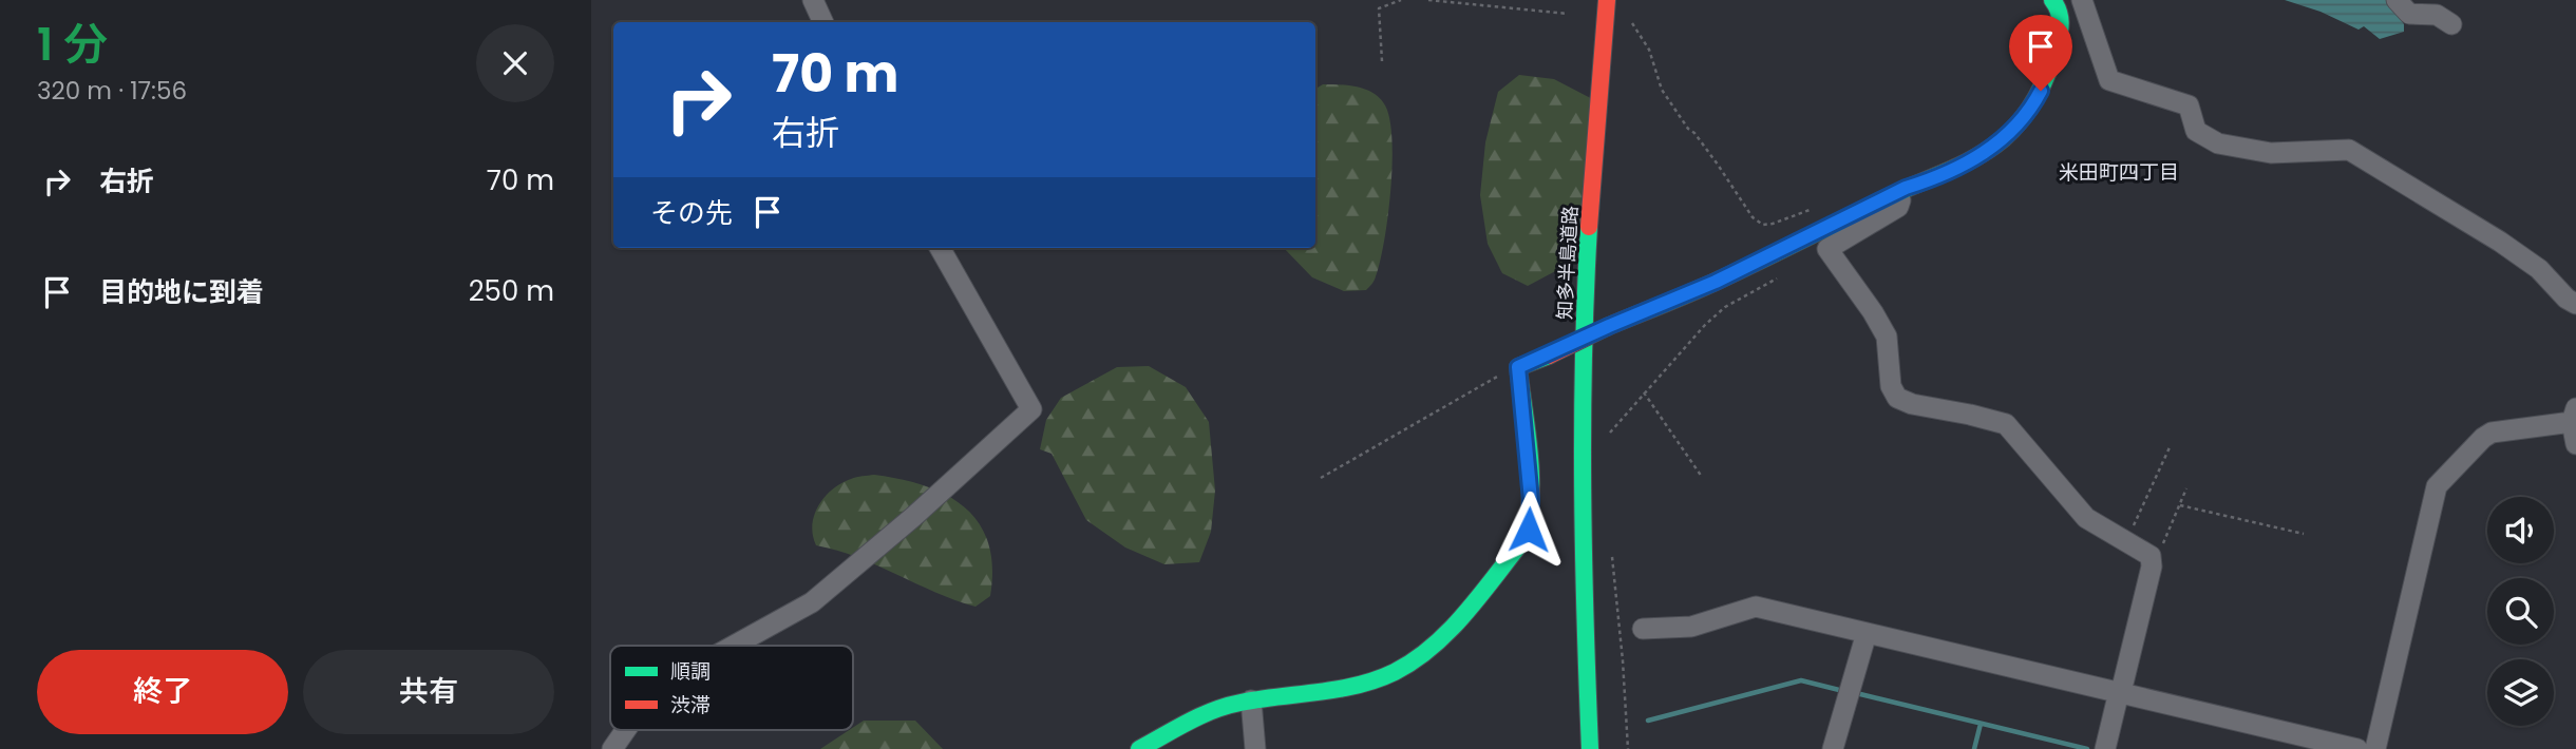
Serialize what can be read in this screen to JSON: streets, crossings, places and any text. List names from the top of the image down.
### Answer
{
  "streets": {
    "main road": ["知多半島道路"]
  },
  "districts": ["米田町四丁目"],
  "legend": ["順調", "渋滞"],
  "page": {
    "heading": ["1 分", "320 m · 17:56"],
    "turn": ["70 m", "右折"],
    "list": [
      {
        "name": "右折",
        "value": "70 m"
      },
      {
        "name": "目的地に到着",
        "value": "250 m"
      }
    ],
    "then": "その先",
    "buttons": ["終了", "共有"]
  }
}
